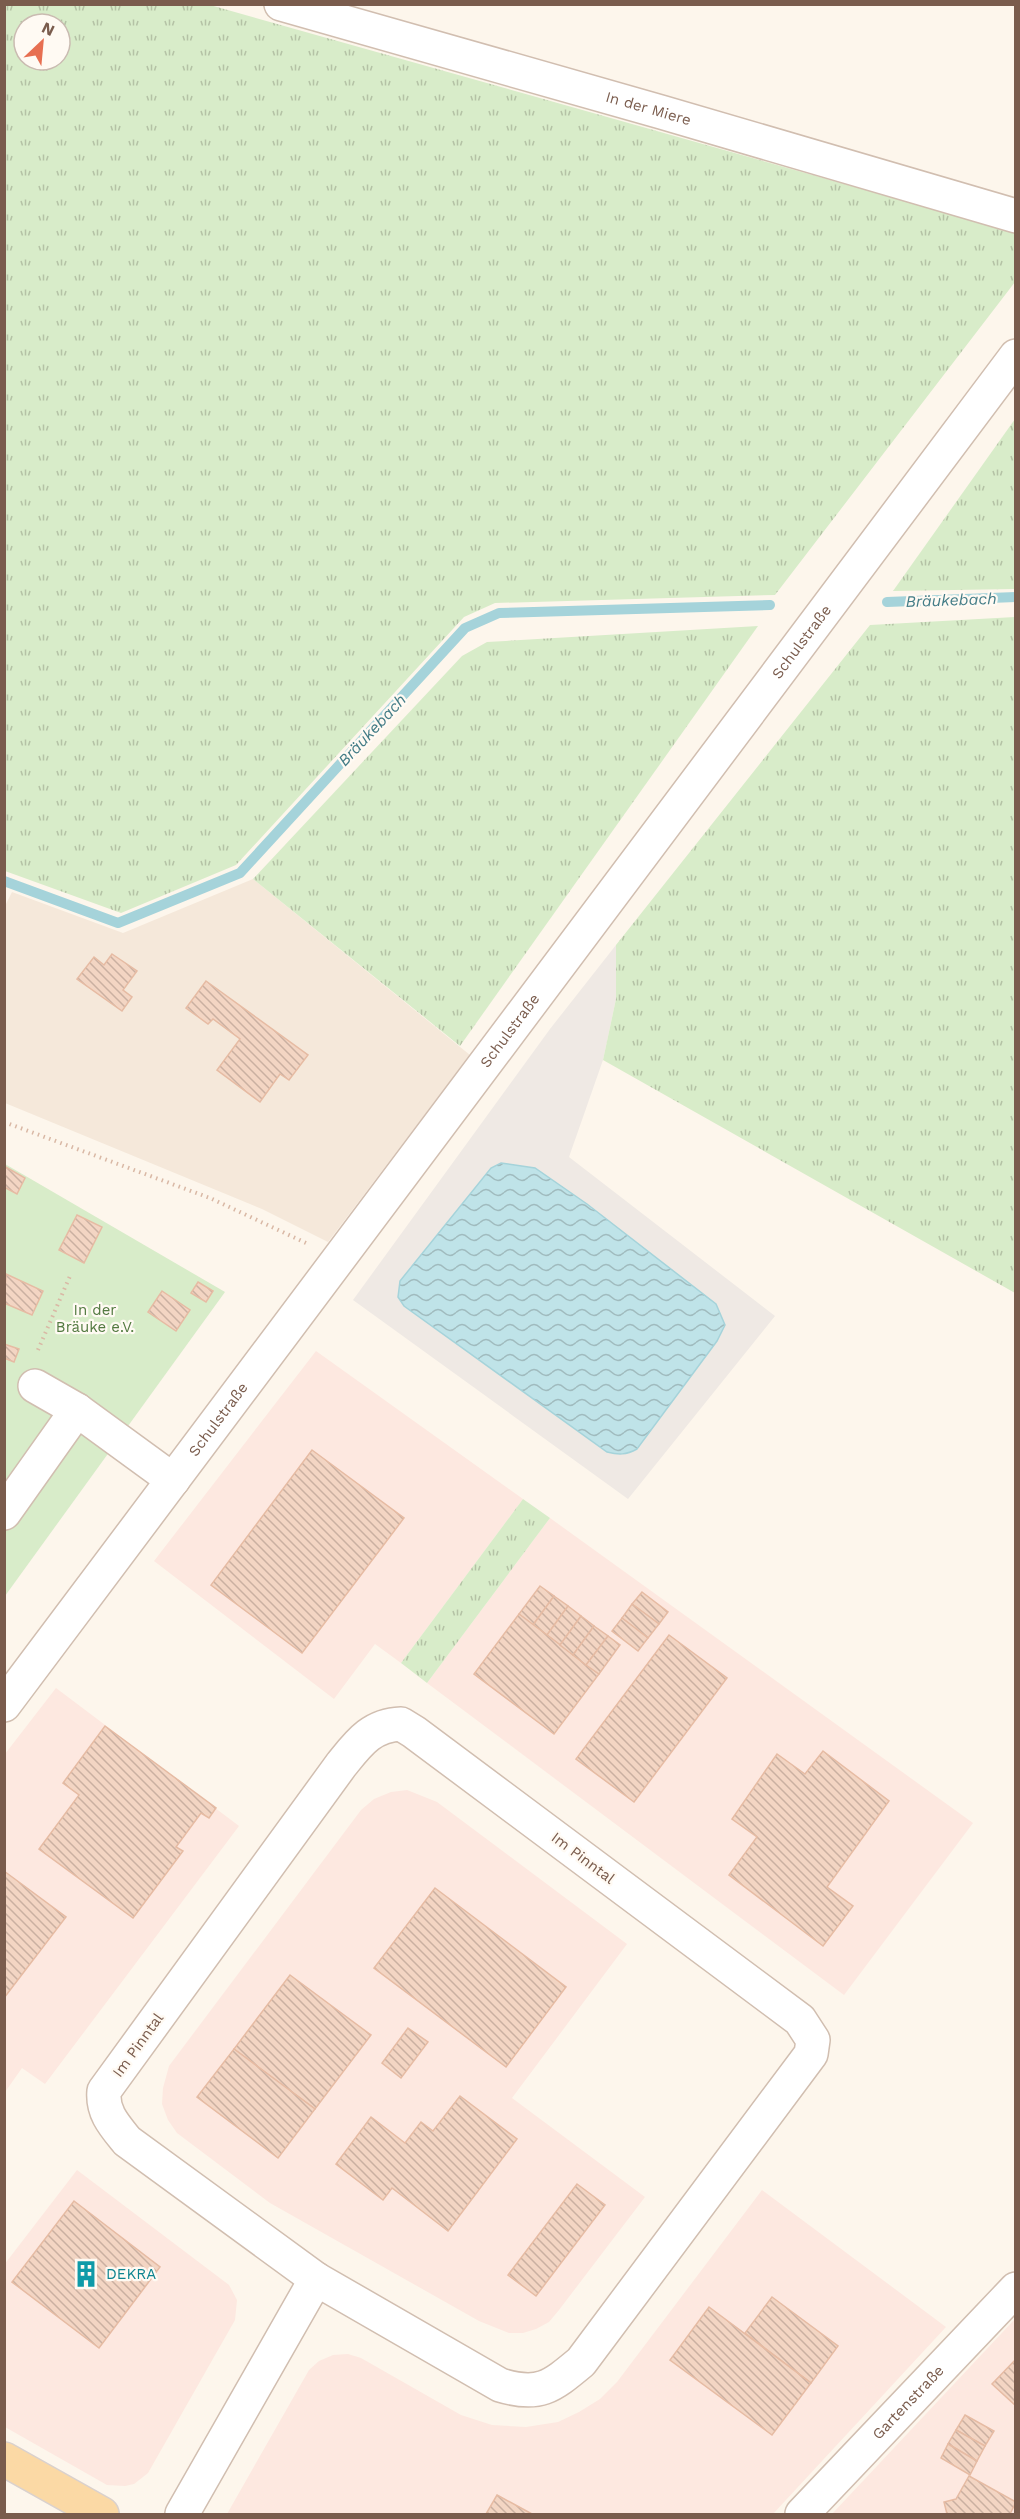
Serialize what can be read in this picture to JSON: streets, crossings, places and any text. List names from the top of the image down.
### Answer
{
  "streets": {
    "street": [
      "In der Miere",
      "Schulstraße",
      "Im Pinntal",
      "Gartenstraße"
    ]
  },
  "water": ["Bräukebach"],
  "parks": ["In der Bräuke e.V."],
  "places": {
    "building": ["DEKRA"]
  },
  "north": "top right"
}
